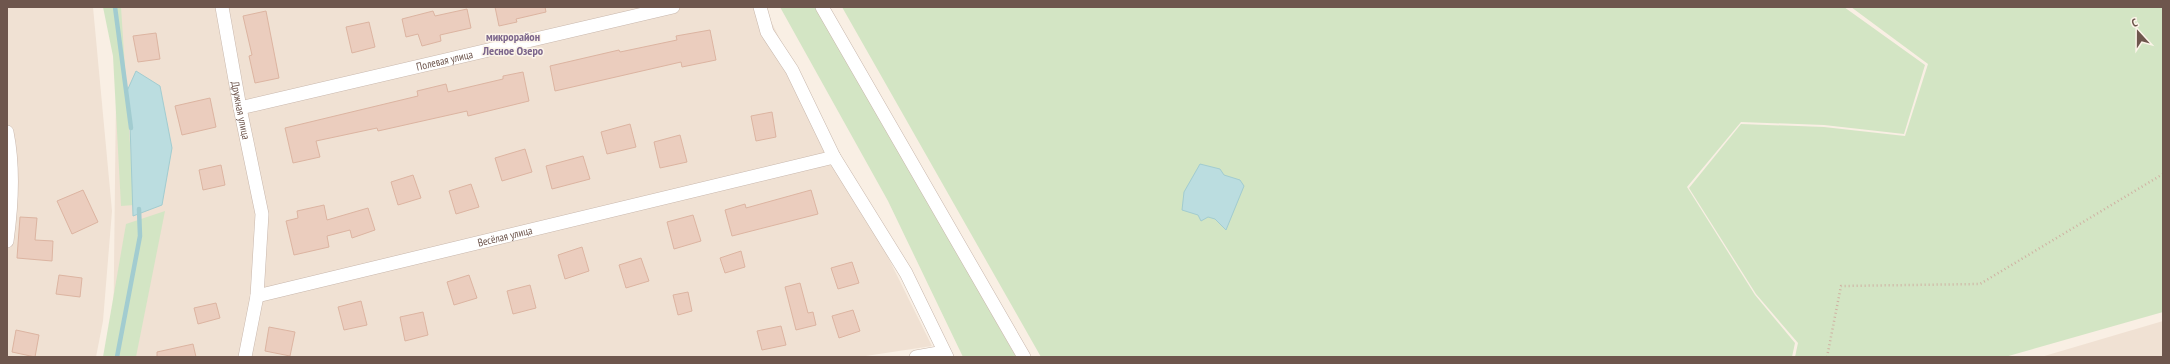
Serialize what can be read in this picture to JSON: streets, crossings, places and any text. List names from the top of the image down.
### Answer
{
  "streets": {
    "street": ["Полевая улица", "Дружная улица", "Весёлая улица"]
  },
  "crossings": [
    ["Полевая улица", "Дружная улица"],
    ["Дружная улица", "Весёлая улица"]
  ],
  "districts": ["микрорайон Лесное Озеро"],
  "north": "top"
}
